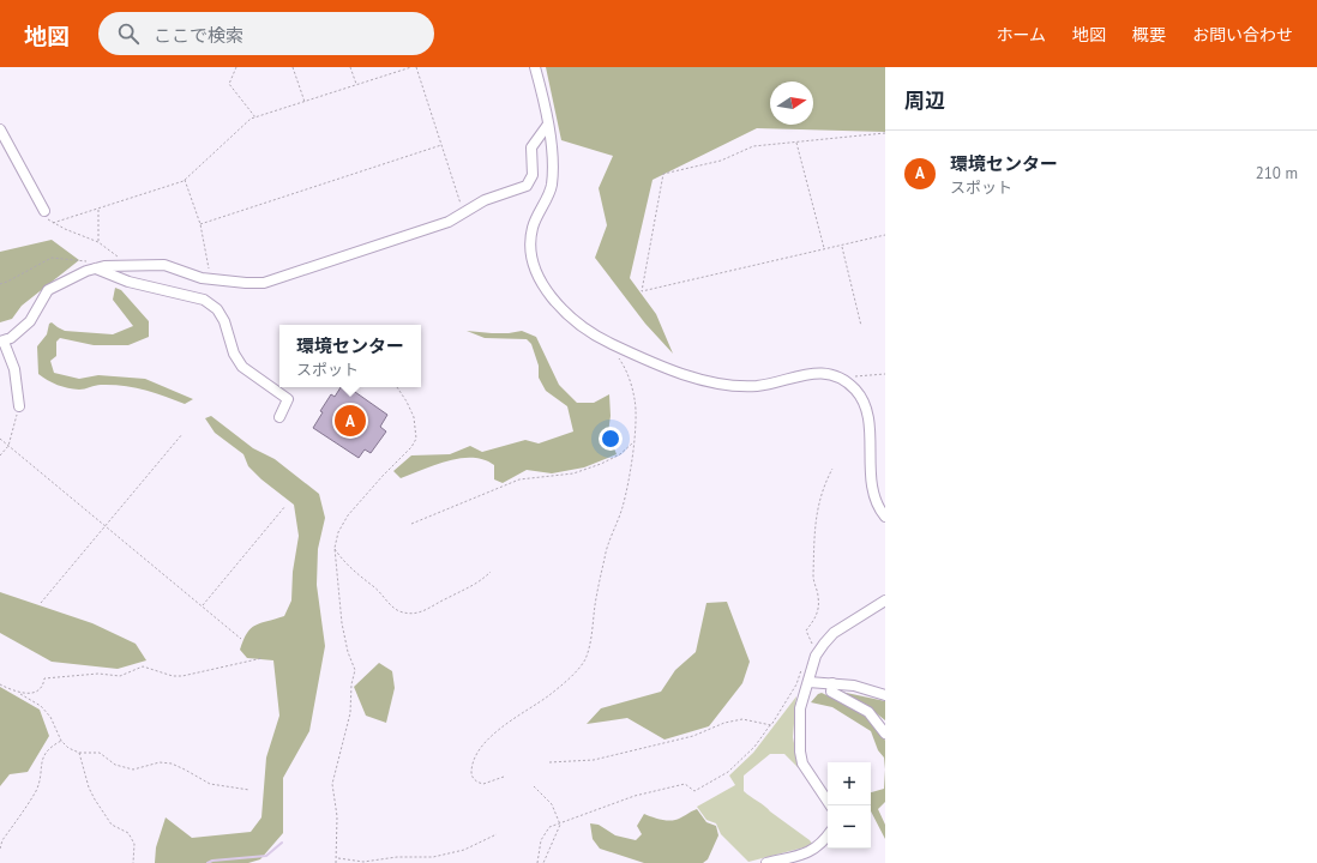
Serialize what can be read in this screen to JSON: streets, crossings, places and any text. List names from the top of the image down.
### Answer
{
  "north": "right",
  "page": {
    "header": "地図",
    "search": "ここで検索",
    "nav": [
      "ホーム",
      "地図",
      "概要",
      "お問い合わせ"
    ],
    "heading": "周辺",
    "list": [
      {
        "mark": "A",
        "name": "環境センター",
        "note": "スポット",
        "value": "210 m"
      }
    ],
    "popup": ["環境センター", "スポット"],
    "pins": "A",
    "map_buttons": ["+", "−"]
  }
}
